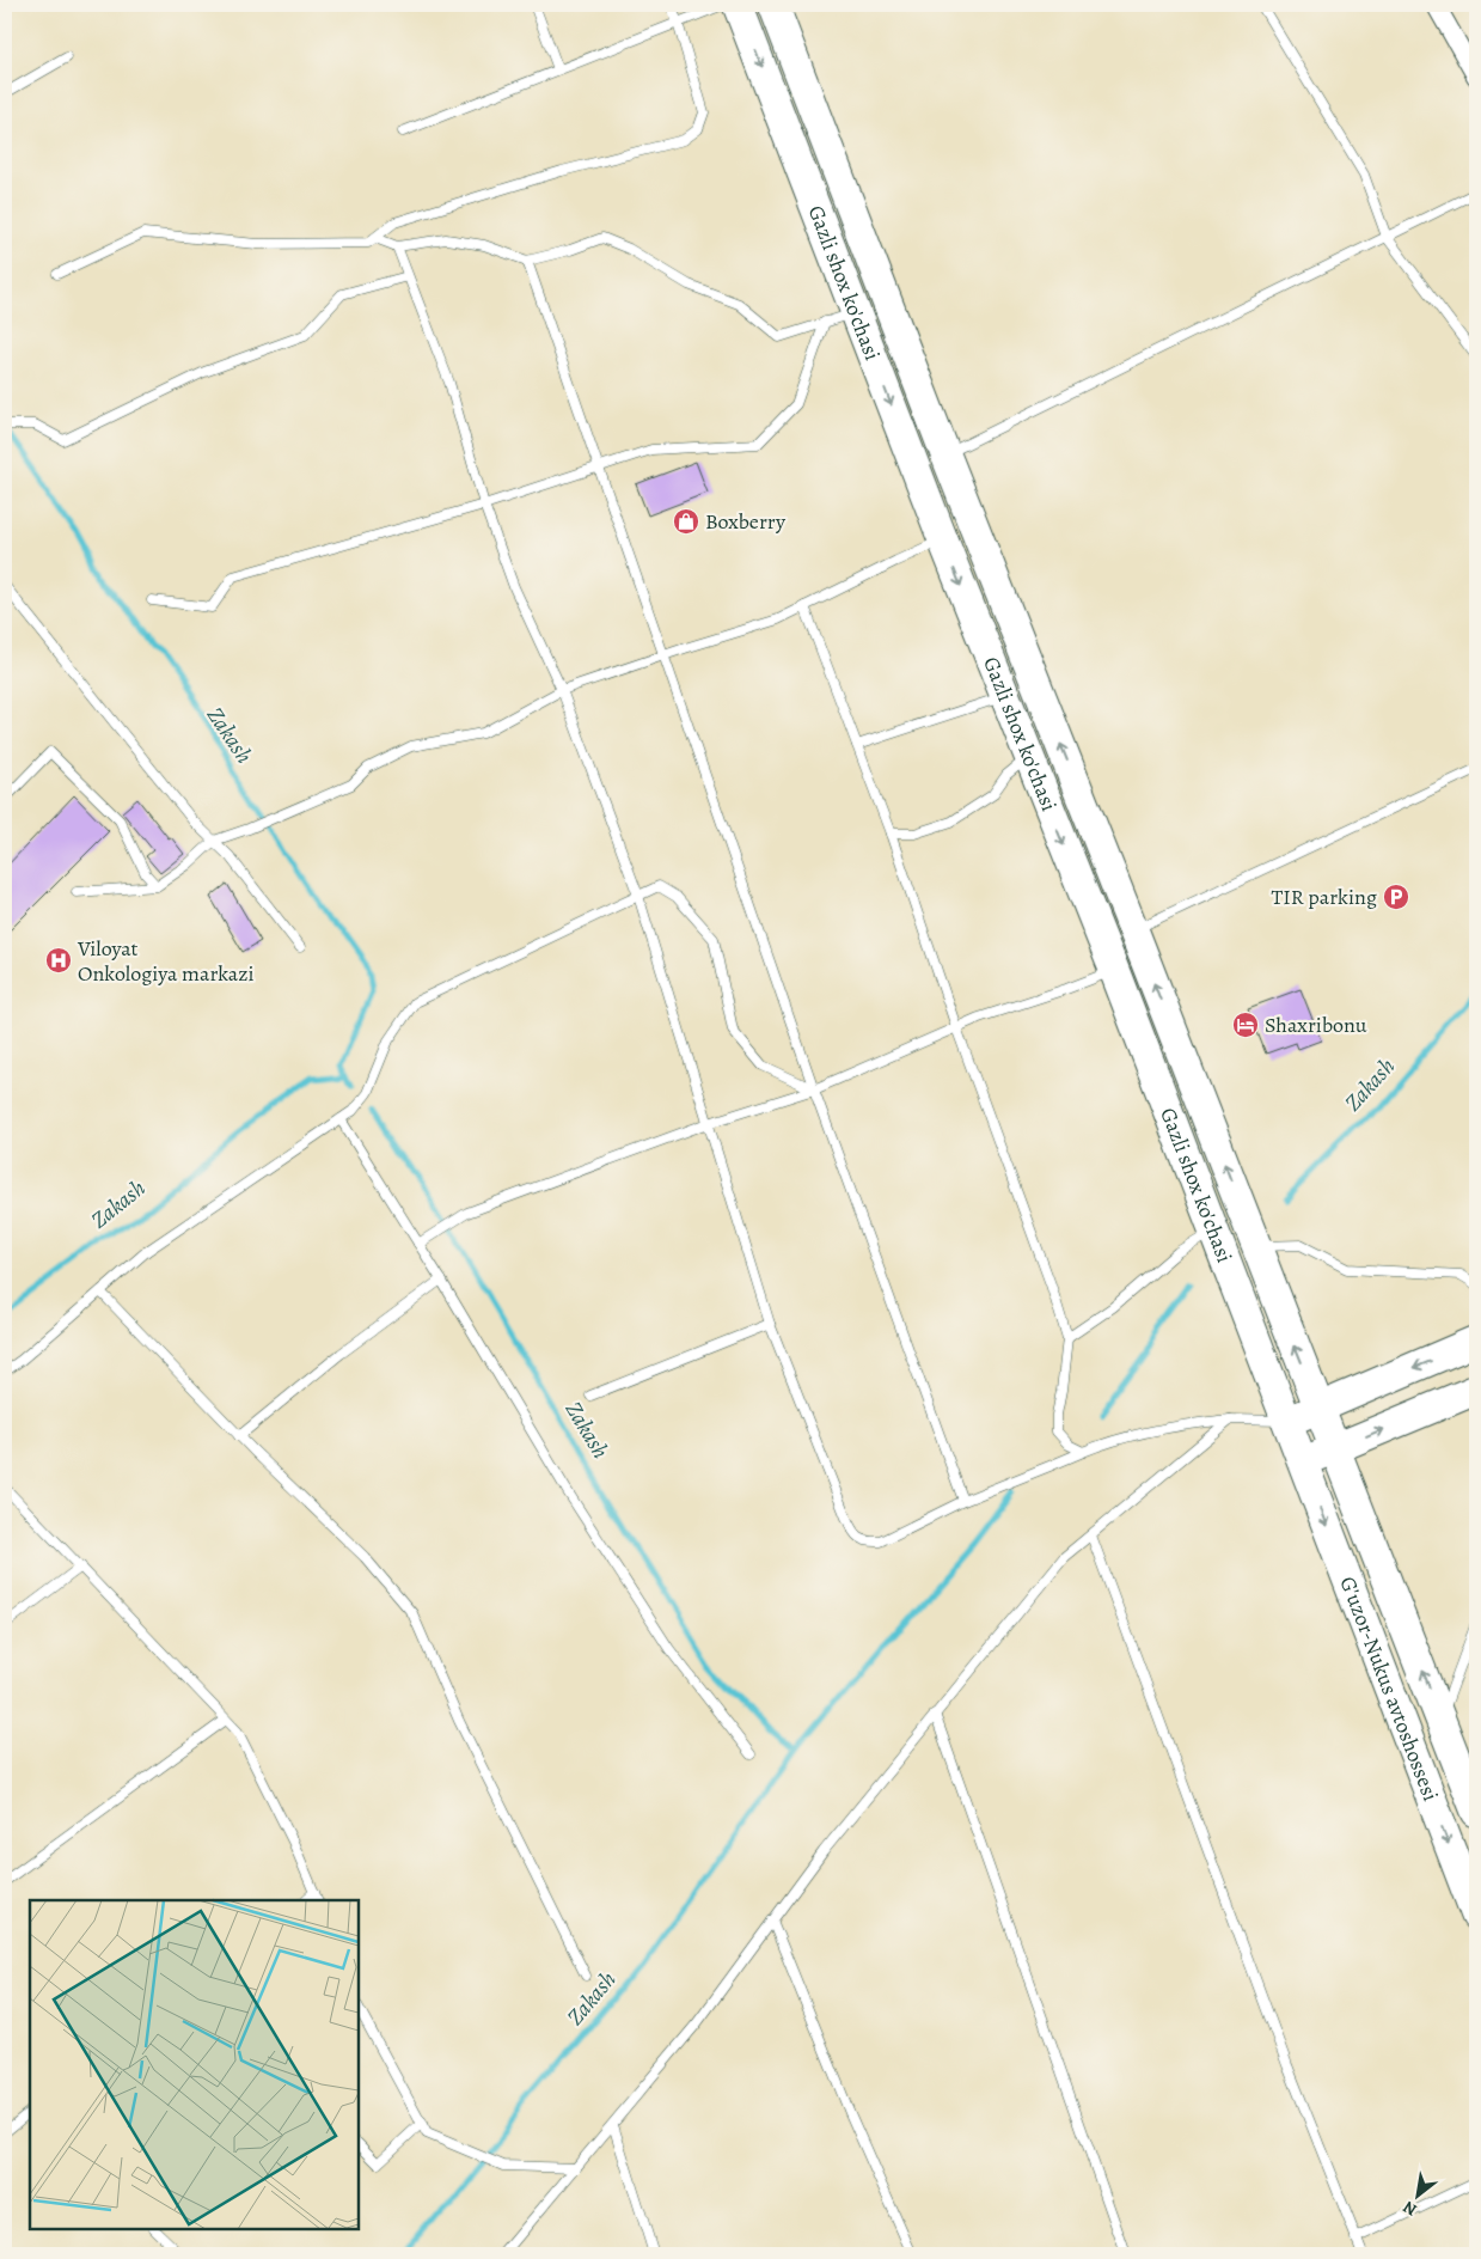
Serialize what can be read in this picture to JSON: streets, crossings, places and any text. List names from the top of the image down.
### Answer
{
  "streets": {
    "highway": ["Gazli shox ko'chasi", "G'uzor-Nukus avtoshossesi"]
  },
  "crossings": [
    ["Gazli shox ko'chasi", "G'uzor-Nukus avtoshossesi"]
  ],
  "water": ["Zakash"],
  "places": {
    "shop": ["Boxberry"],
    "parking": ["TIR parking"],
    "hospital": ["Viloyat Onkologiya markazi"],
    "hotel": ["Shaxribonu"]
  },
  "north": "bottom left"
}
